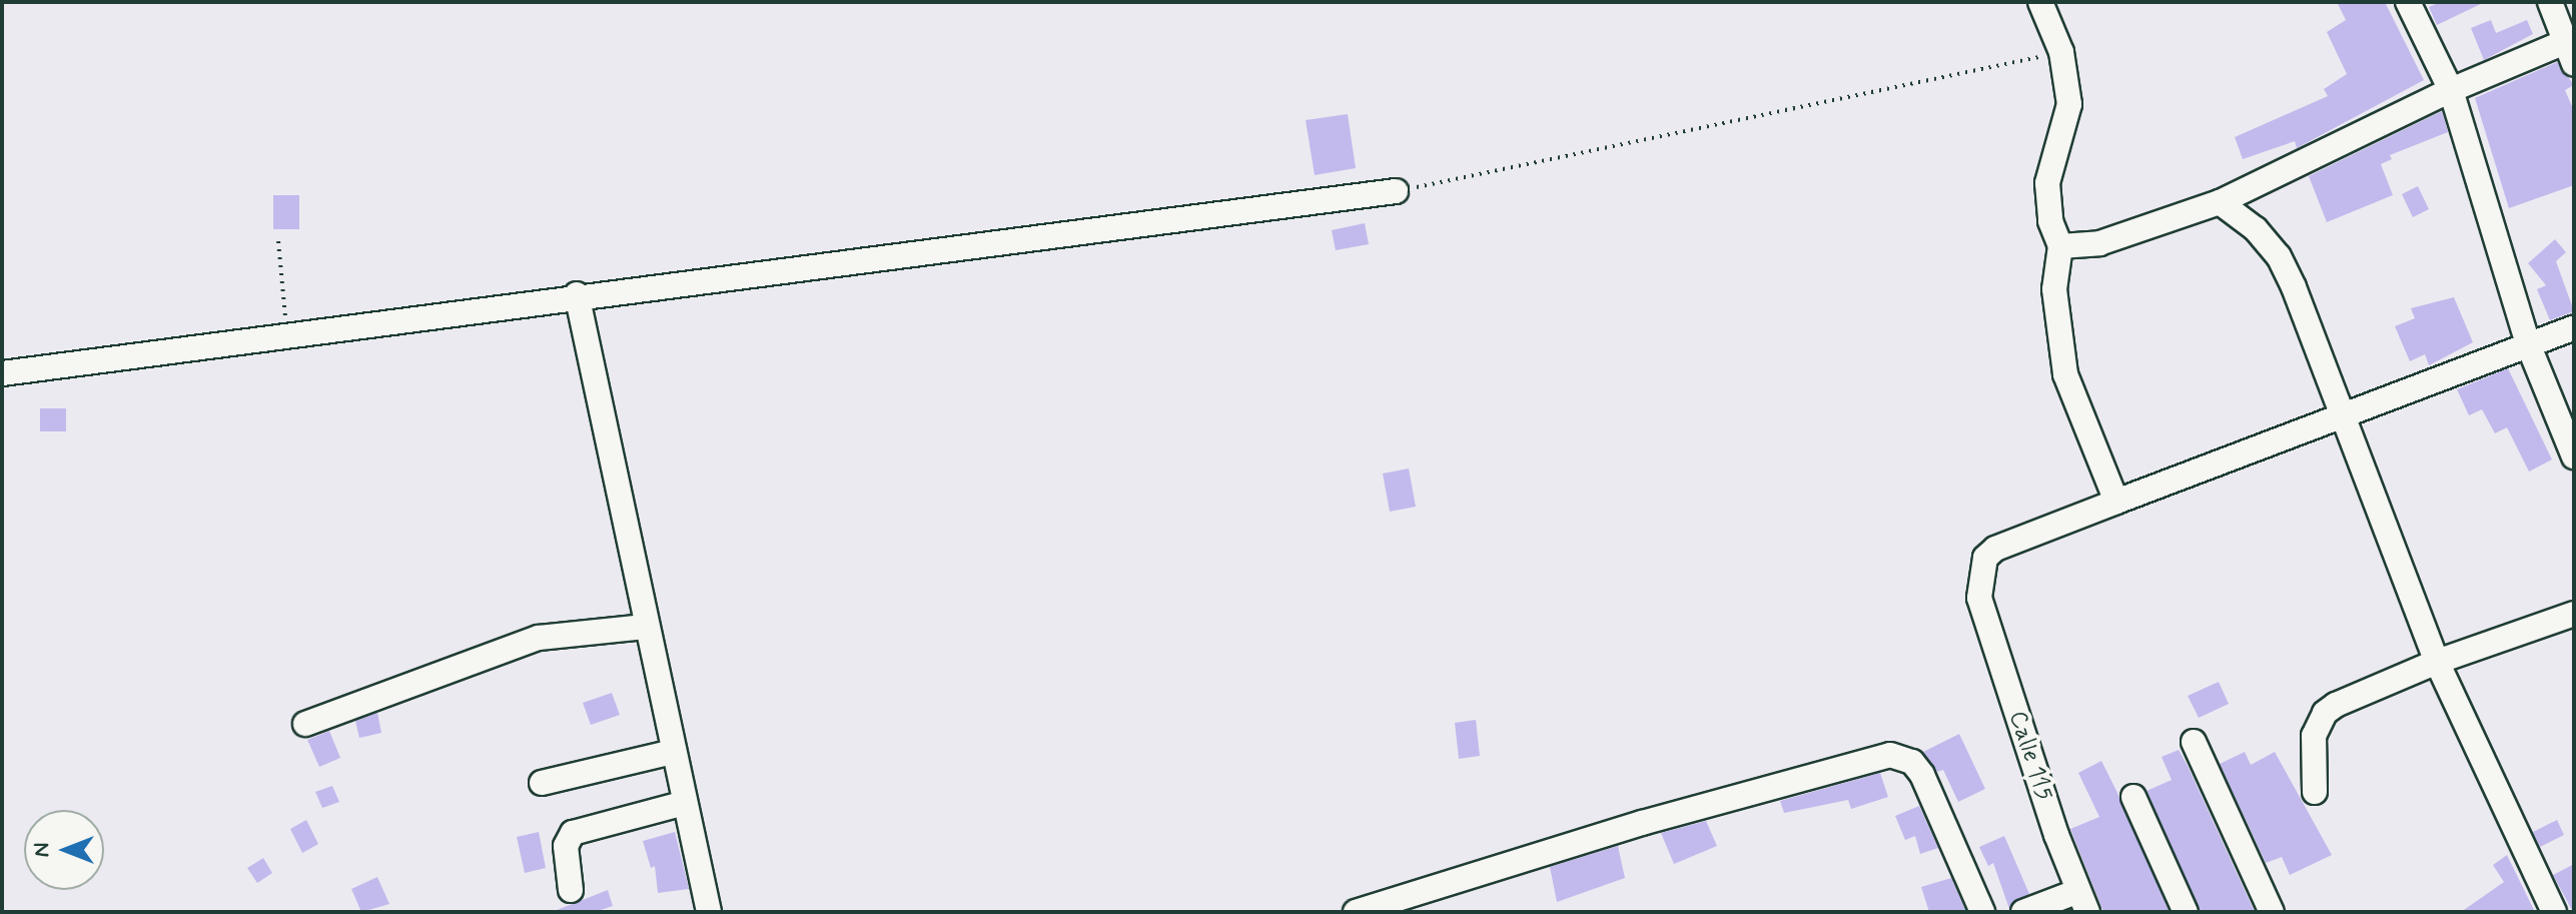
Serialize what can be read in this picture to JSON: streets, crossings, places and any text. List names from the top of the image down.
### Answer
{
  "streets": {
    "street": ["Calle 115"]
  },
  "north": "left"
}
